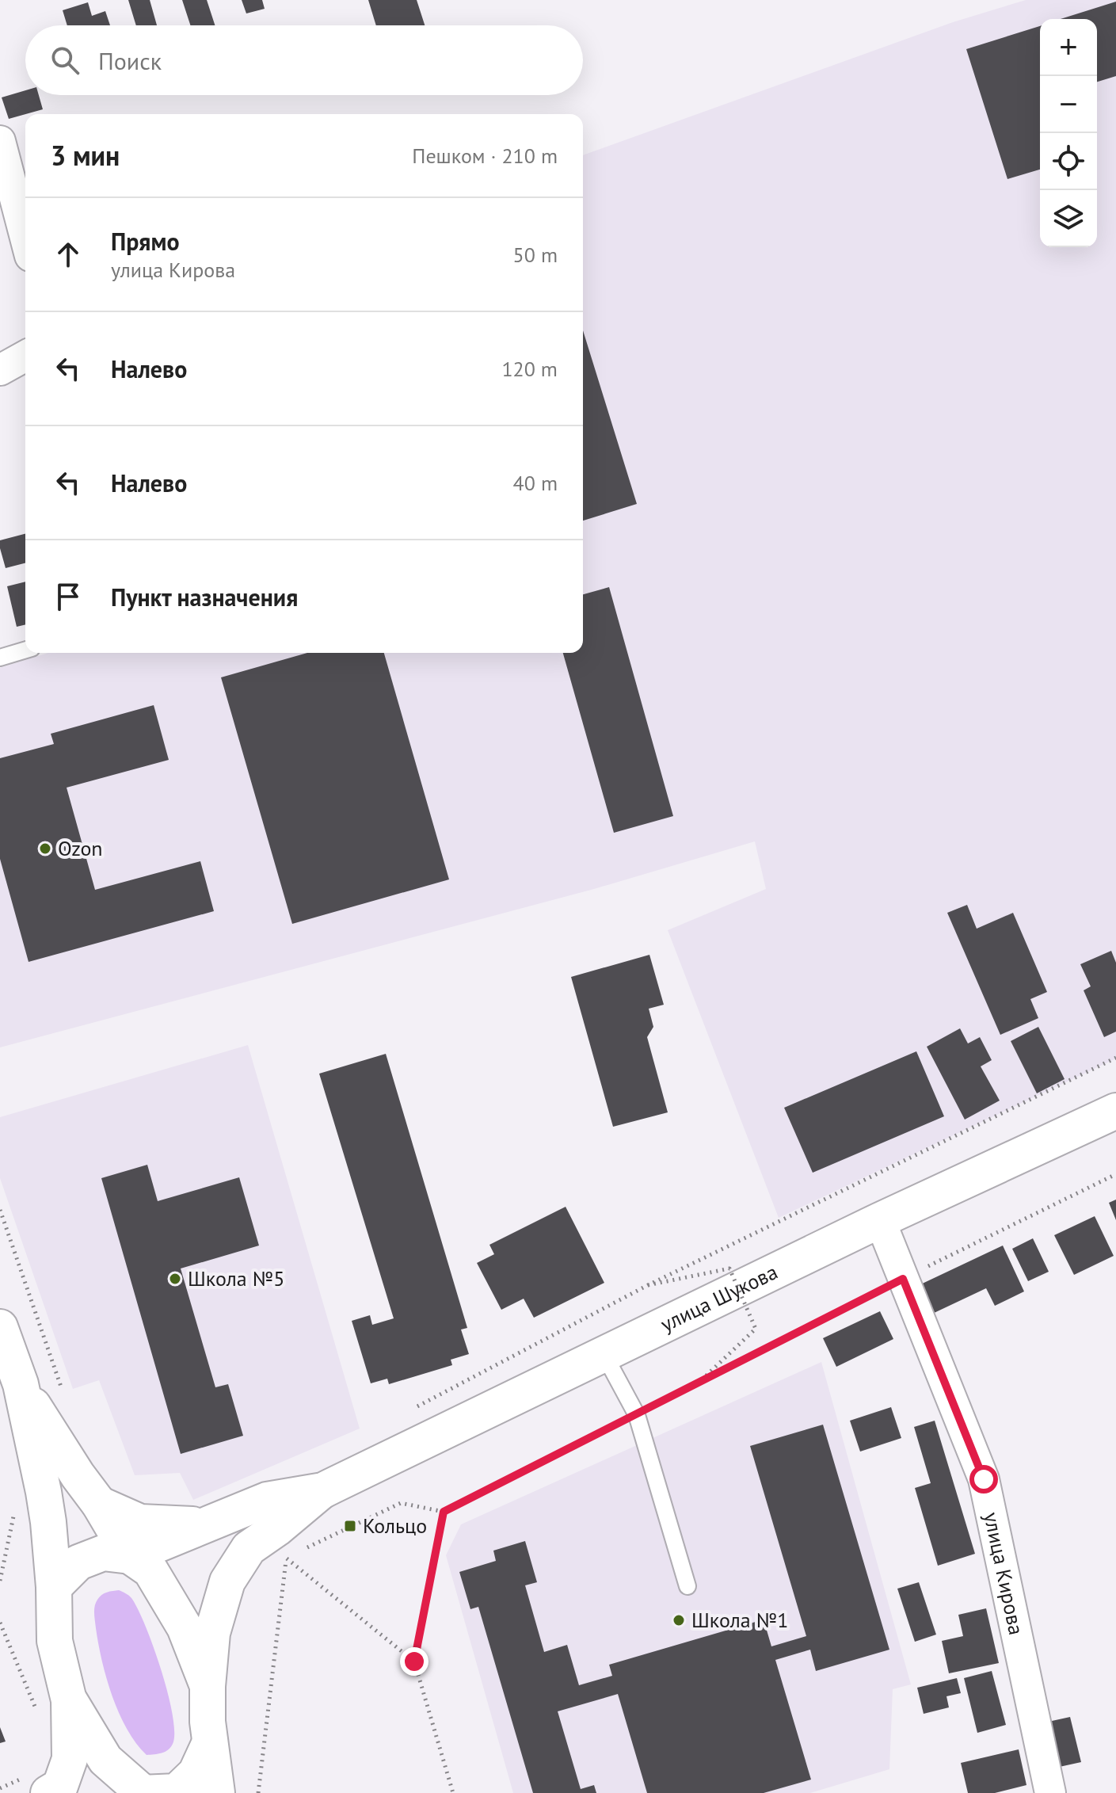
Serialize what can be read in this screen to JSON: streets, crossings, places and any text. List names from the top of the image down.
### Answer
{
  "streets": {
    "main road": ["улица Шукова"],
    "street": ["улица Кирова"]
  },
  "crossings": [
    ["улица Шукова", "улица Кирова"]
  ],
  "places": {
    "other": ["Ozon", "Школа №5", "Школа №1"],
    "transit": ["Кольцо"]
  },
  "page": {
    "map_buttons": ["+", "−"],
    "search": "Поиск",
    "heading": ["3 мин", "Пешком · 210 m"],
    "list": [
      ["Прямо", "улица Кирова", "50 m"],
      ["Налево", "120 m"],
      ["Налево", "40 m"],
      "Пункт назначения"
    ]
  }
}
